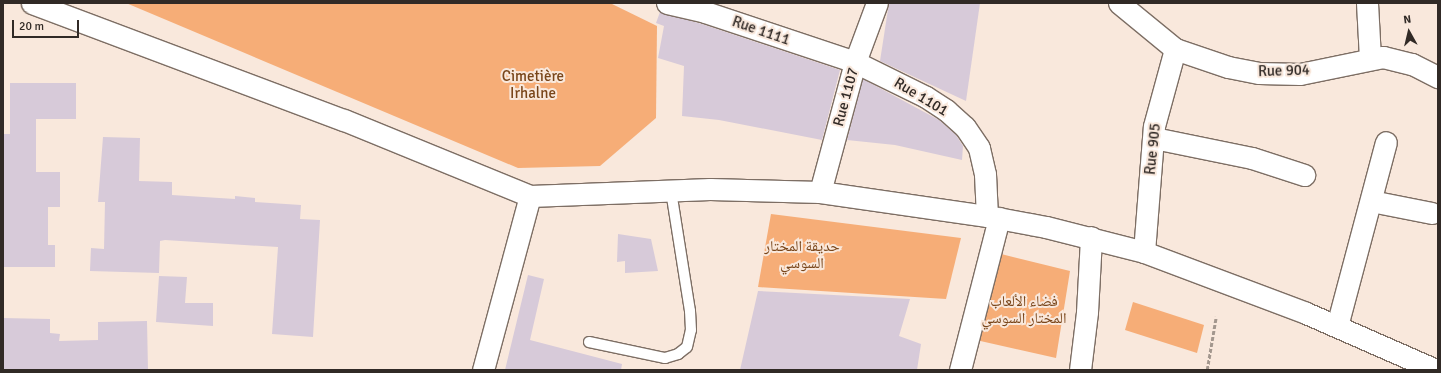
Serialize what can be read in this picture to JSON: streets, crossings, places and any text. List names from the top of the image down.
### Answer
{
  "streets": {
    "street": [
      "Rue 1111",
      "Rue 904",
      "Rue 1107",
      "Rue 1101",
      "Rue 905"
    ]
  },
  "crossings": [
    ["Rue 1111", "Rue 1107"],
    ["Rue 1111", "Rue 1101"],
    ["Rue 904", "Rue 905"],
    ["Rue 1107", "Rue 1101"]
  ],
  "parks": ["Cimetière Irhalne", "حديقة المختار السوسي", "فضاء الألعاب المختار السوسي"],
  "scale_bar": "20 m",
  "north": "top"
}
